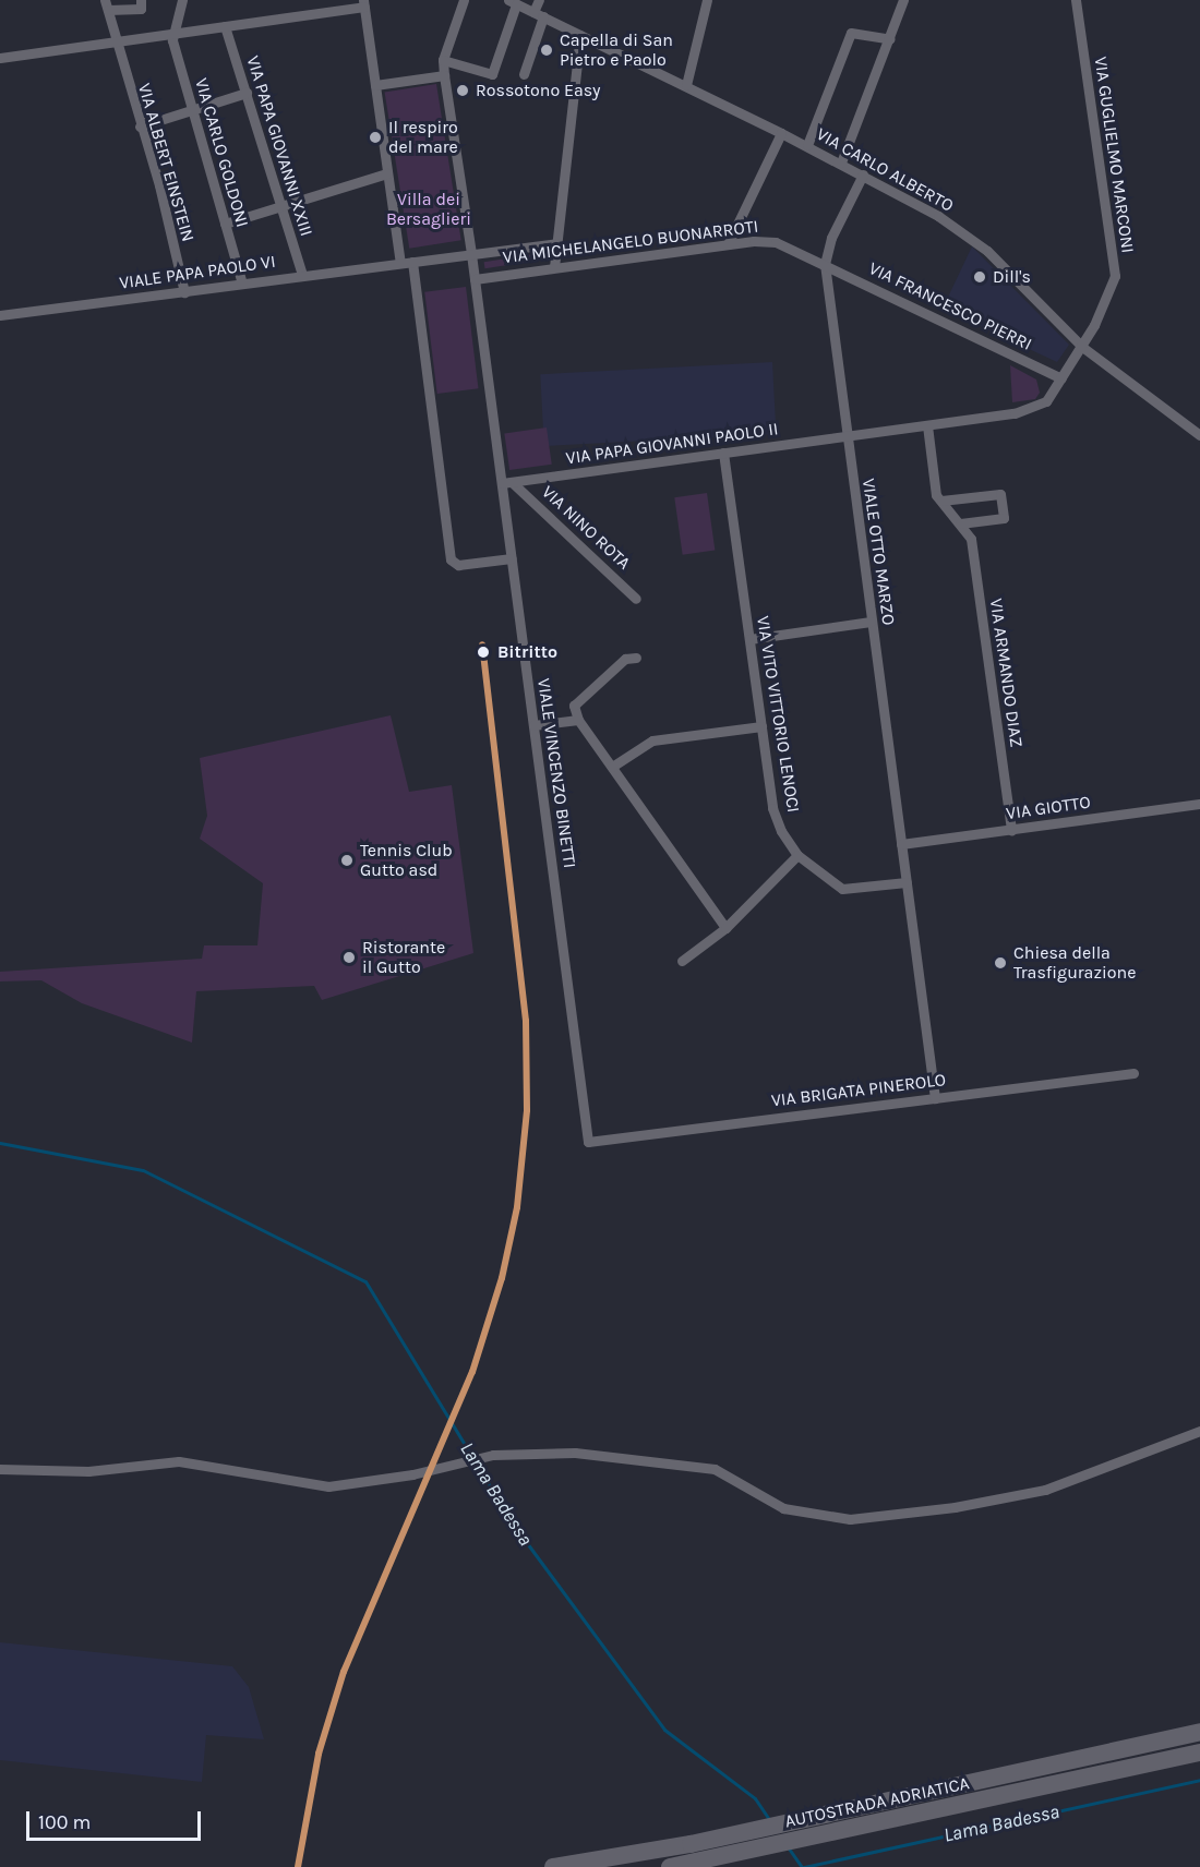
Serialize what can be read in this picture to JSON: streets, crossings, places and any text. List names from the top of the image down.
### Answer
{
  "streets": {
    "highway": ["AUTOSTRADA ADRIATICA"],
    "street": [
      "VIA PAPA GIOVANNI XXIII",
      "VIA CARLO GOLDONI",
      "VIA GUGLIELMO MARCONI",
      "VIA ALBERT EINSTEIN",
      "VIA CARLO ALBERTO",
      "VIA MICHELANGELO BUONARROTI",
      "VIALE PAPA PAOLO VI",
      "VIA FRANCESCO PIERRI",
      "VIA PAPA GIOVANNI PAOLO II",
      "VIA NINO ROTA",
      "VIALE OTTO MARZO",
      "VIA ARMANDO DIAZ",
      "VIA VITO VITTORIO LENOCI",
      "VIALE VINCENZO BINETTI",
      "VIA GIOTTO",
      "VIA BRIGATA PINEROLO"
    ]
  },
  "crossings": [
    ["VIA PAPA GIOVANNI XXIII", "VIALE PAPA PAOLO VI"],
    ["VIA CARLO GOLDONI", "VIALE PAPA PAOLO VI"],
    ["VIA GUGLIELMO MARCONI", "VIA CARLO ALBERTO"],
    ["VIA GUGLIELMO MARCONI", "VIA FRANCESCO PIERRI"],
    ["VIA GUGLIELMO MARCONI", "VIA PAPA GIOVANNI PAOLO II"],
    ["VIA GUGLIELMO MARCONI", "VIA ARMANDO DIAZ"],
    ["VIA ALBERT EINSTEIN", "VIALE PAPA PAOLO VI"],
    ["VIA MICHELANGELO BUONARROTI", "VIA FRANCESCO PIERRI"],
    ["VIA MICHELANGELO BUONARROTI", "VIALE OTTO MARZO"],
    ["VIA MICHELANGELO BUONARROTI", "VIALE VINCENZO BINETTI"],
    ["VIALE PAPA PAOLO VI", "VIALE VINCENZO BINETTI"],
    ["VIA FRANCESCO PIERRI", "VIALE OTTO MARZO"],
    ["VIA PAPA GIOVANNI PAOLO II", "VIA NINO ROTA"],
    ["VIA PAPA GIOVANNI PAOLO II", "VIALE OTTO MARZO"],
    ["VIA PAPA GIOVANNI PAOLO II", "VIA ARMANDO DIAZ"],
    ["VIA PAPA GIOVANNI PAOLO II", "VIA VITO VITTORIO LENOCI"],
    ["VIA PAPA GIOVANNI PAOLO II", "VIALE VINCENZO BINETTI"],
    ["VIA NINO ROTA", "VIALE VINCENZO BINETTI"],
    ["VIALE OTTO MARZO", "VIA VITO VITTORIO LENOCI"],
    ["VIALE OTTO MARZO", "VIA GIOTTO"],
    ["VIALE OTTO MARZO", "VIA BRIGATA PINEROLO"],
    ["VIA ARMANDO DIAZ", "VIA GIOTTO"],
    ["VIALE VINCENZO BINETTI", "VIA BRIGATA PINEROLO"]
  ],
  "water": ["Lama Badessa"],
  "parks": ["Villa dei Bersaglieri"],
  "places": [
    "Capella di San Pietro e Paolo",
    "Rossotono Easy",
    "Il respiro del mare",
    "Dill's",
    "Bitritto",
    "Tennis Club Gutto asd",
    "Ristorante il Gutto",
    "Chiesa della Trasfigurazione"
  ],
  "scale_bar": "100 m"
}
